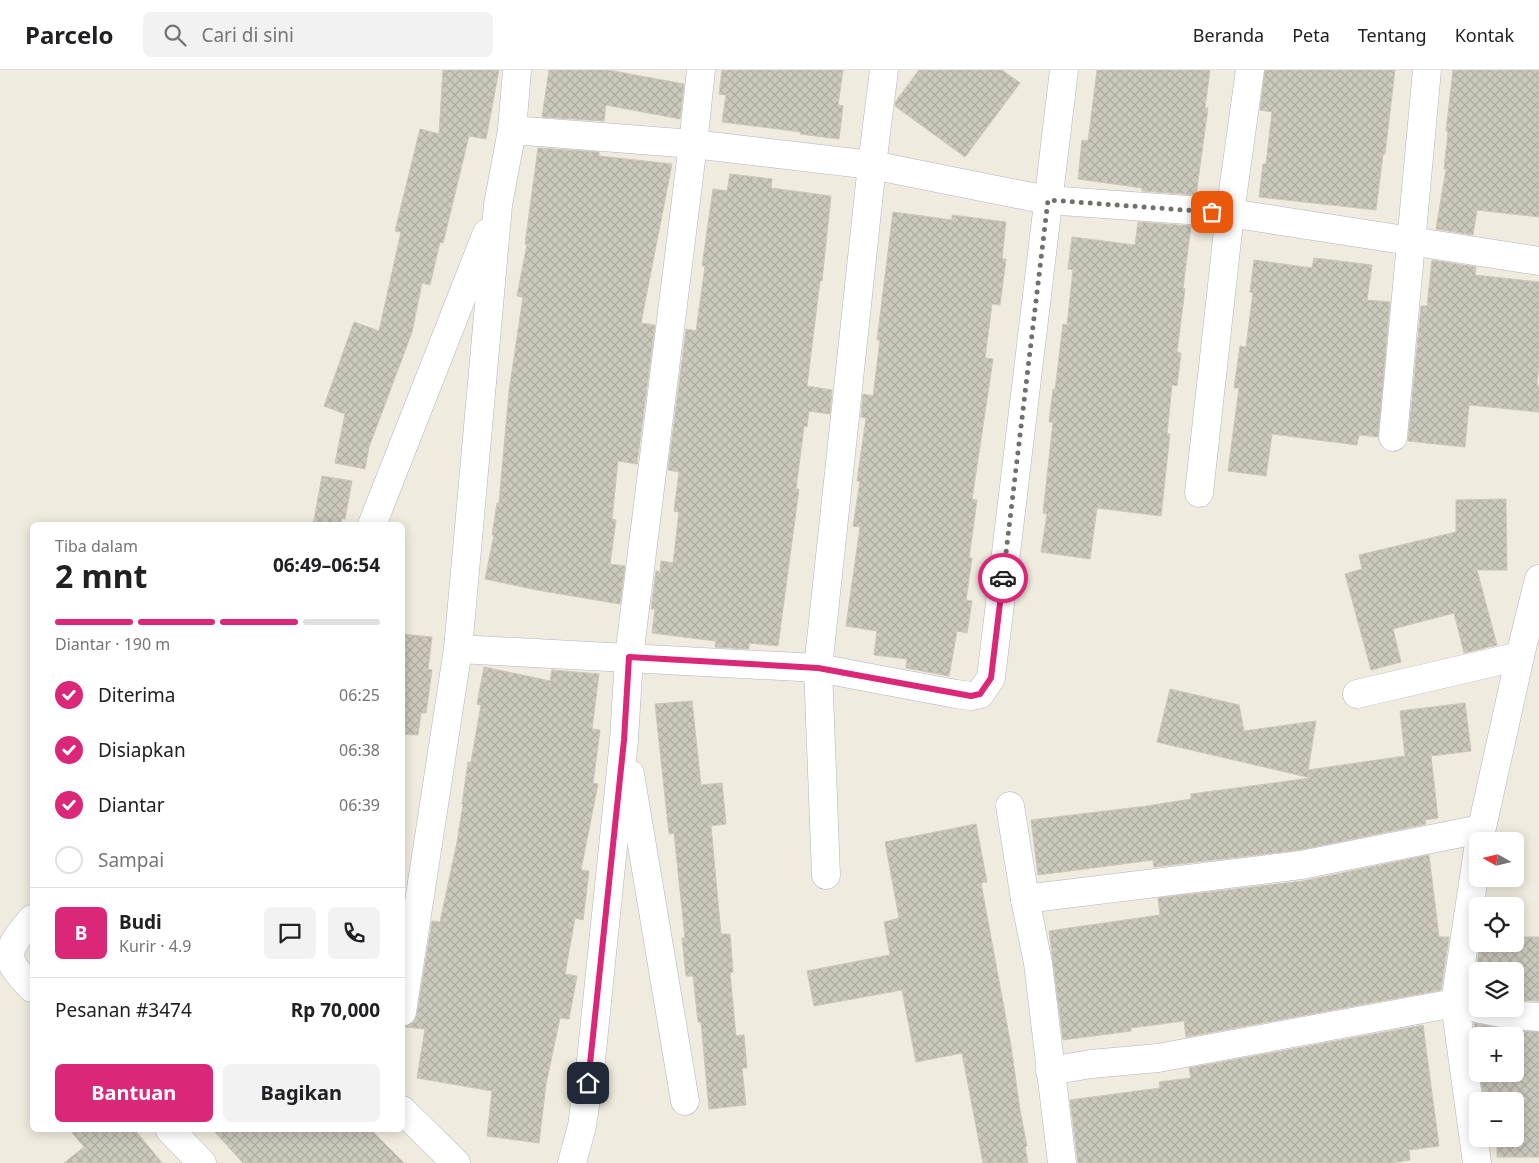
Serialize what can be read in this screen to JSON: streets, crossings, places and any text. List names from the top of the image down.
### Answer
{
  "north": "left",
  "page": {
    "header": "Parcelo",
    "search": "Cari di sini",
    "nav": [
      "Beranda",
      "Peta",
      "Tentang",
      "Kontak"
    ],
    "heading": ["2 mnt", "Tiba dalam", "06:49–06:54"],
    "panel": [
      "Budi",
      "Kurir · 4.9",
      "Pesanan #3474",
      "Rp 70,000"
    ],
    "bar": "Diantar · 190 m",
    "list": [
      ["Diterima", "06:25"],
      ["Disiapkan", "06:38"],
      ["Diantar", "06:39"],
      "Sampai"
    ],
    "map_buttons": ["+", "−"],
    "round": "B",
    "buttons": ["Bantuan", "Bagikan"]
  }
}
